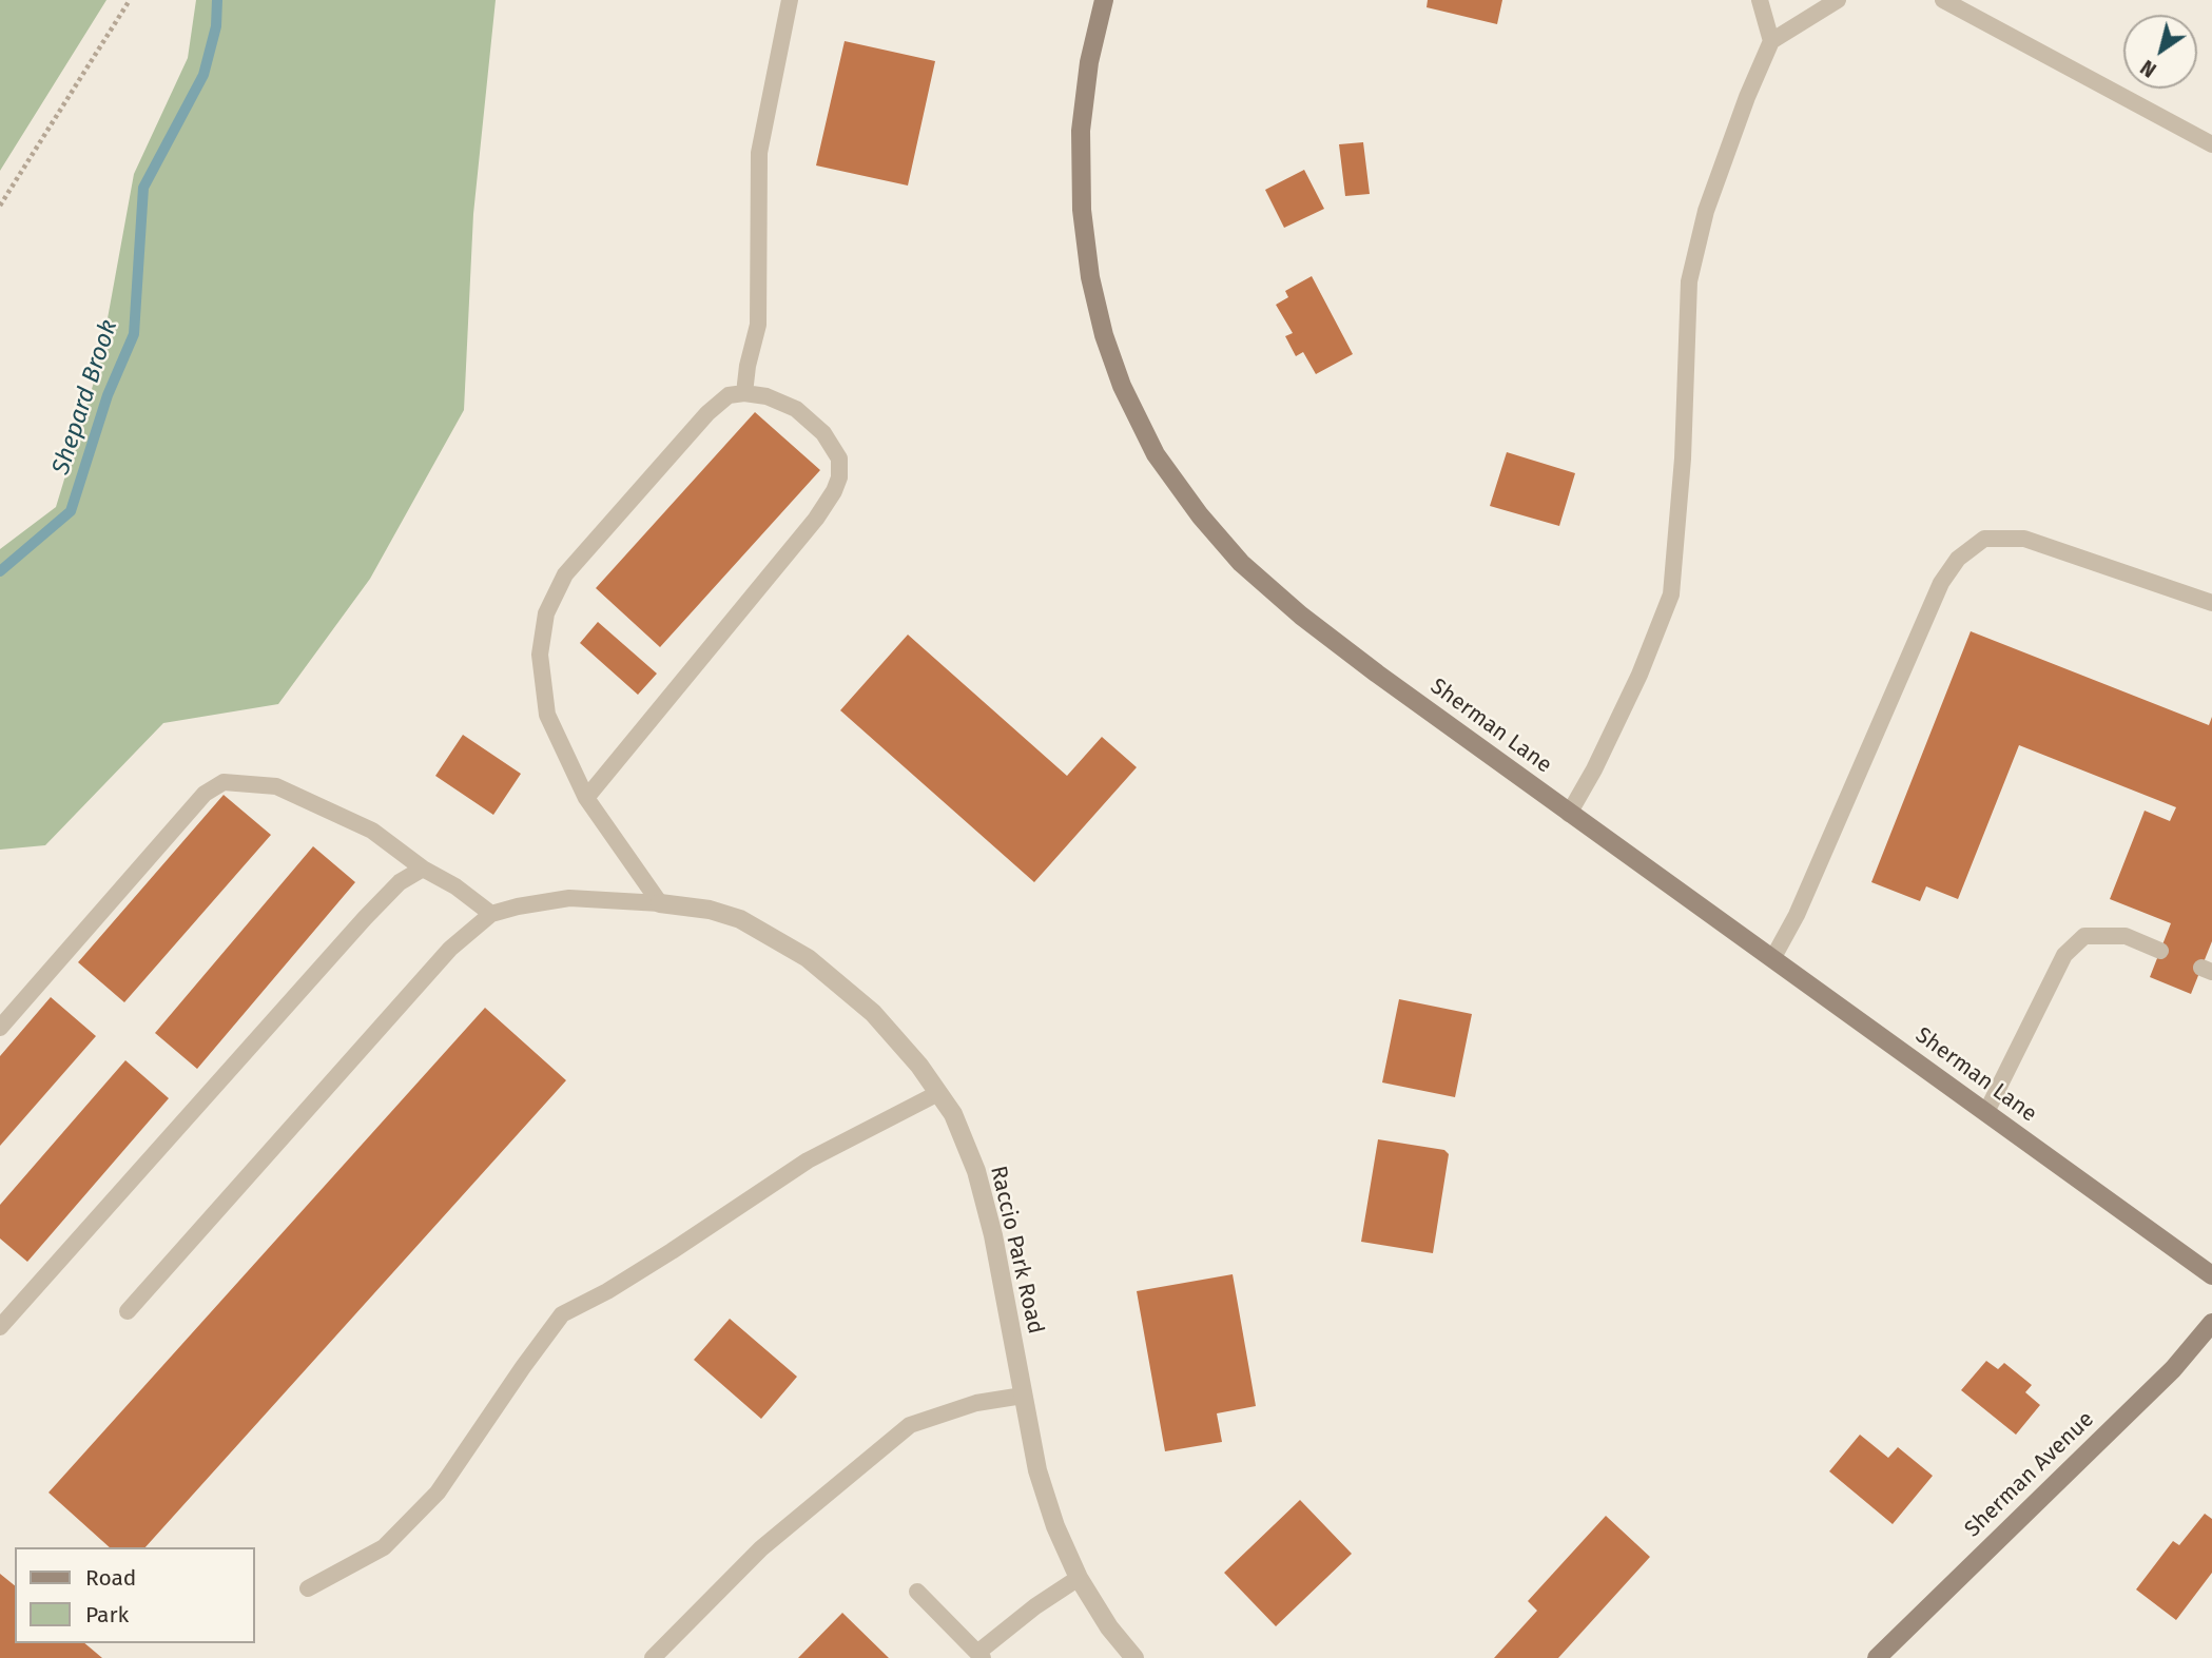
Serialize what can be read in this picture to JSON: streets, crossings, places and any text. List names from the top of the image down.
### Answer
{
  "streets": {
    "street": ["Sherman Lane", "Raccio Park Road", "Sherman Avenue"]
  },
  "water": ["Shepard Brook"],
  "legend": ["Road", "Park"],
  "north": "bottom left"
}
